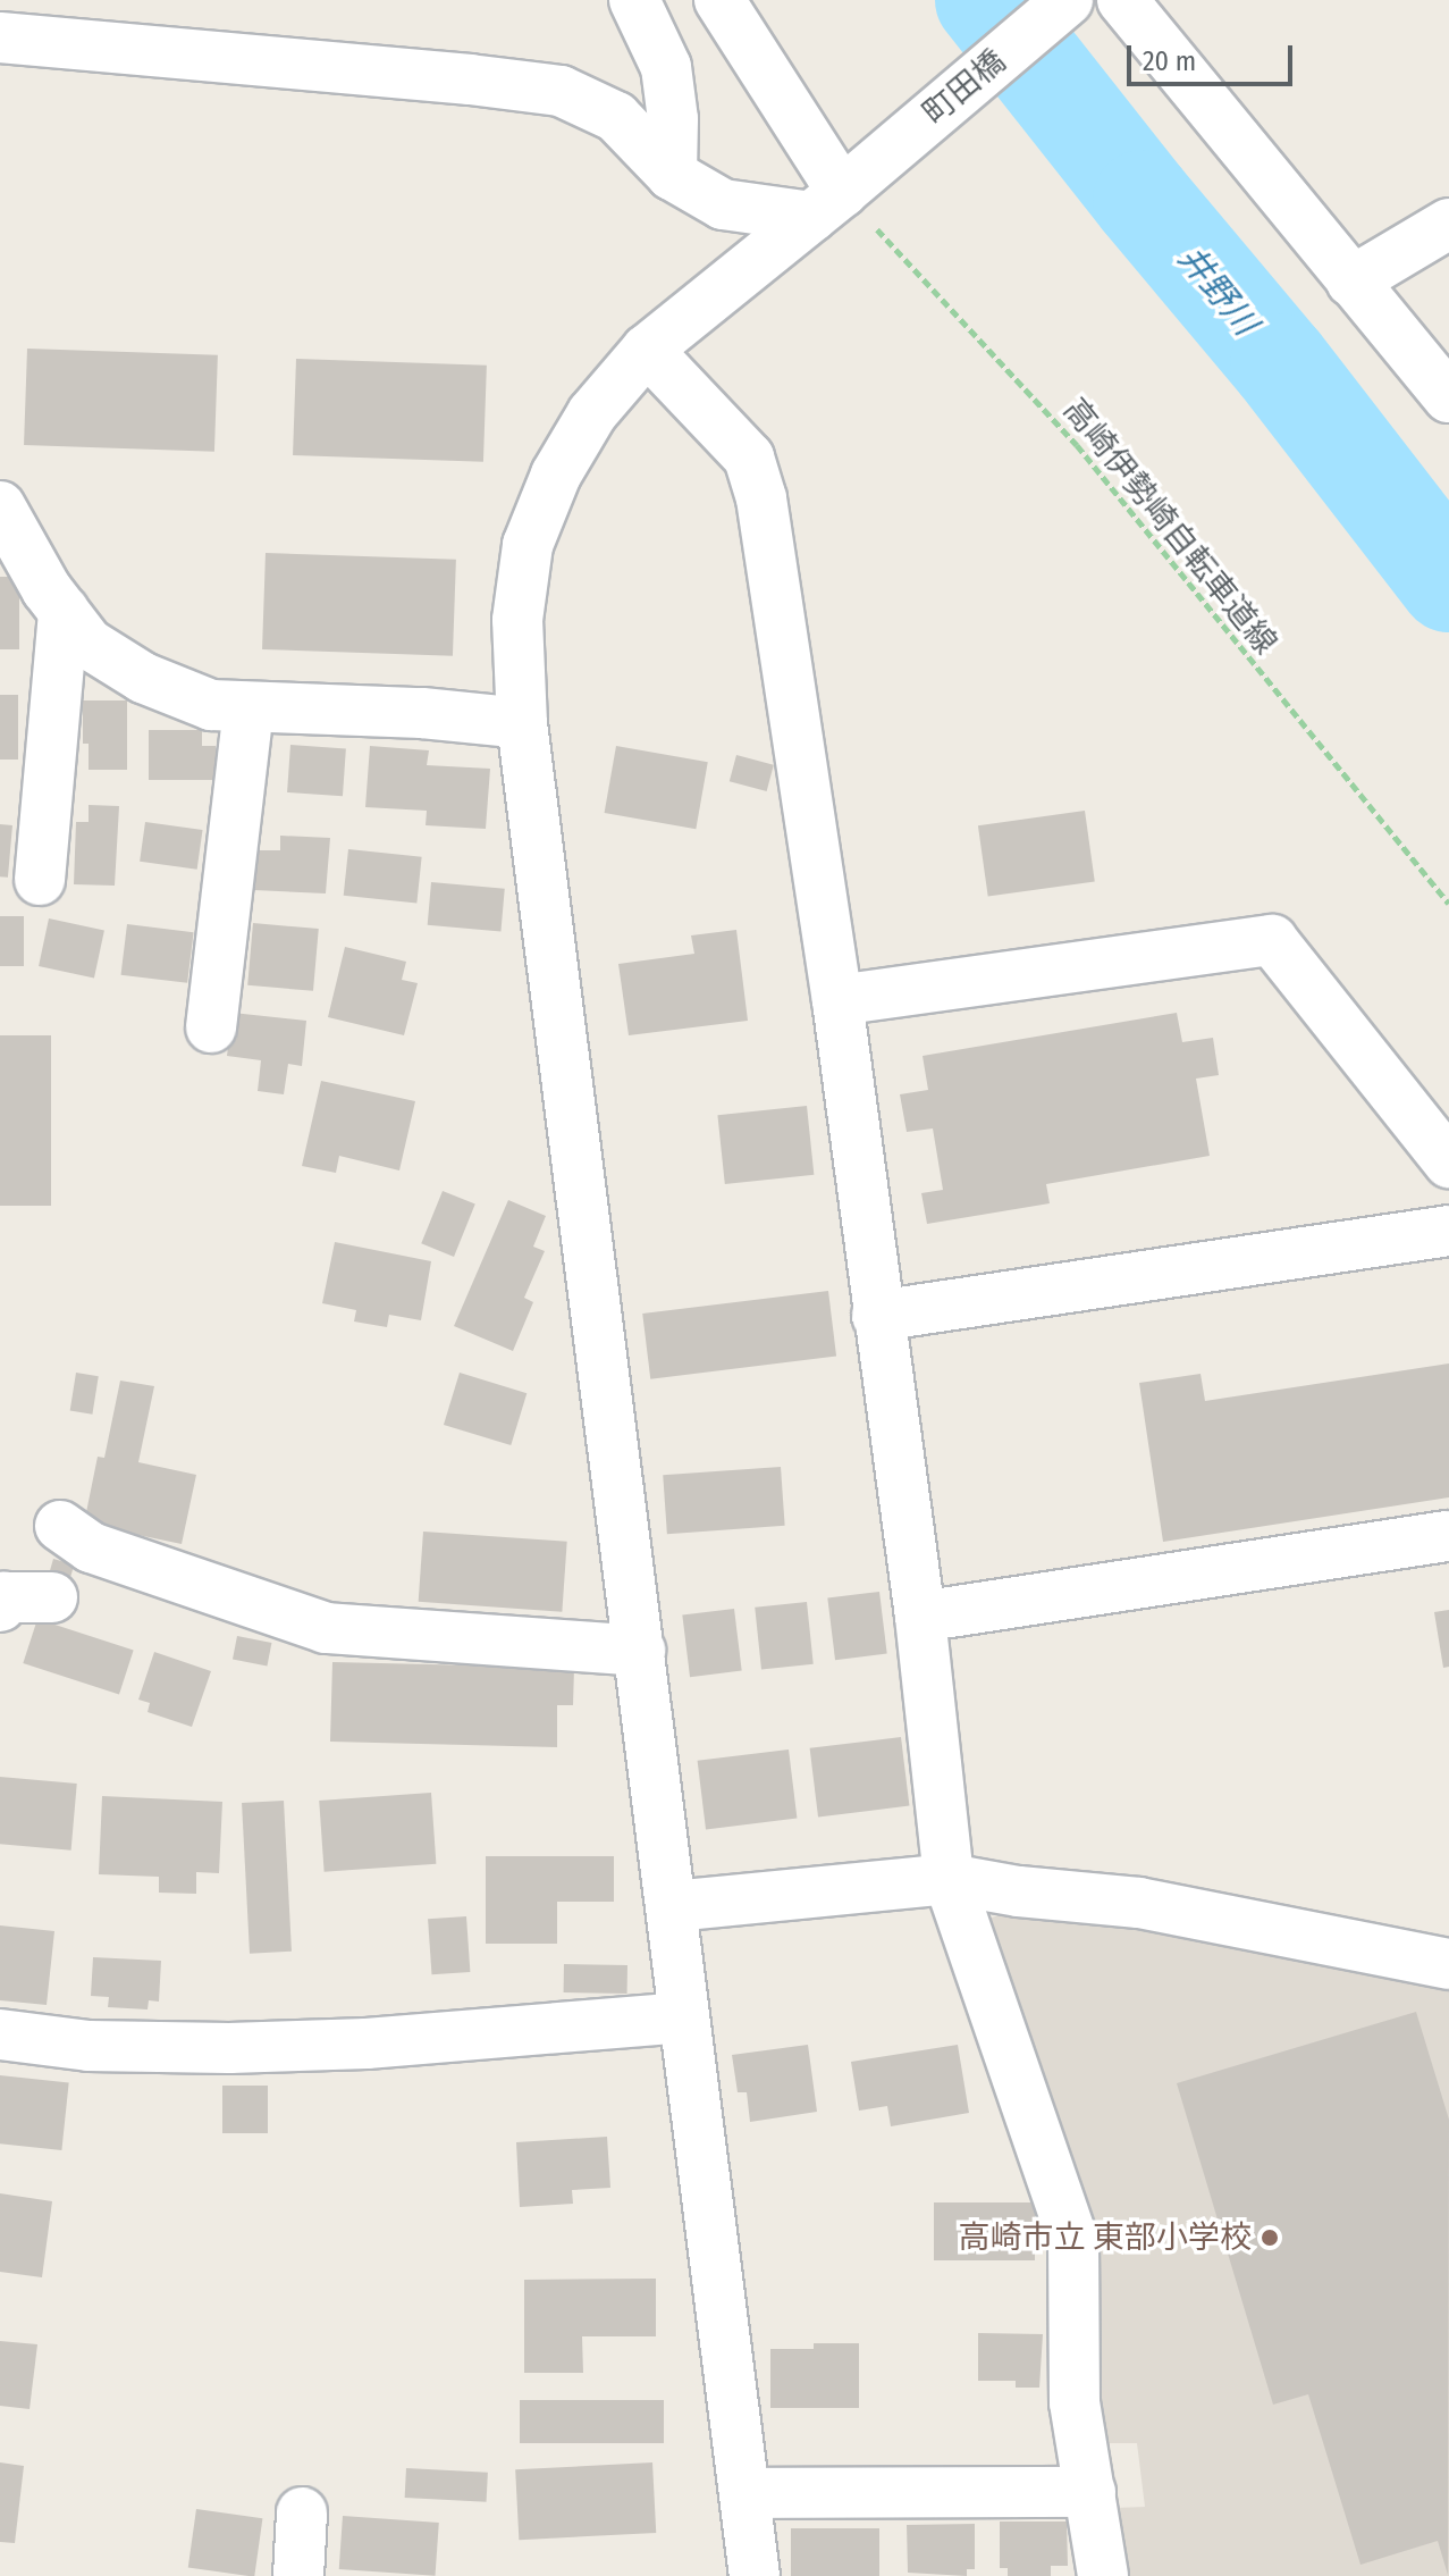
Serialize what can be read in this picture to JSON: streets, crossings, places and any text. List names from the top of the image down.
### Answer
{
  "streets": {
    "street": ["町田橋"],
    "path": ["高崎伊勢崎自転車道線"]
  },
  "crossings": [
    ["町田橋", "高崎伊勢崎自転車道線"]
  ],
  "water": ["井野川"],
  "places": ["高崎市立 東部小学校"],
  "scale_bar": "20 m"
}
